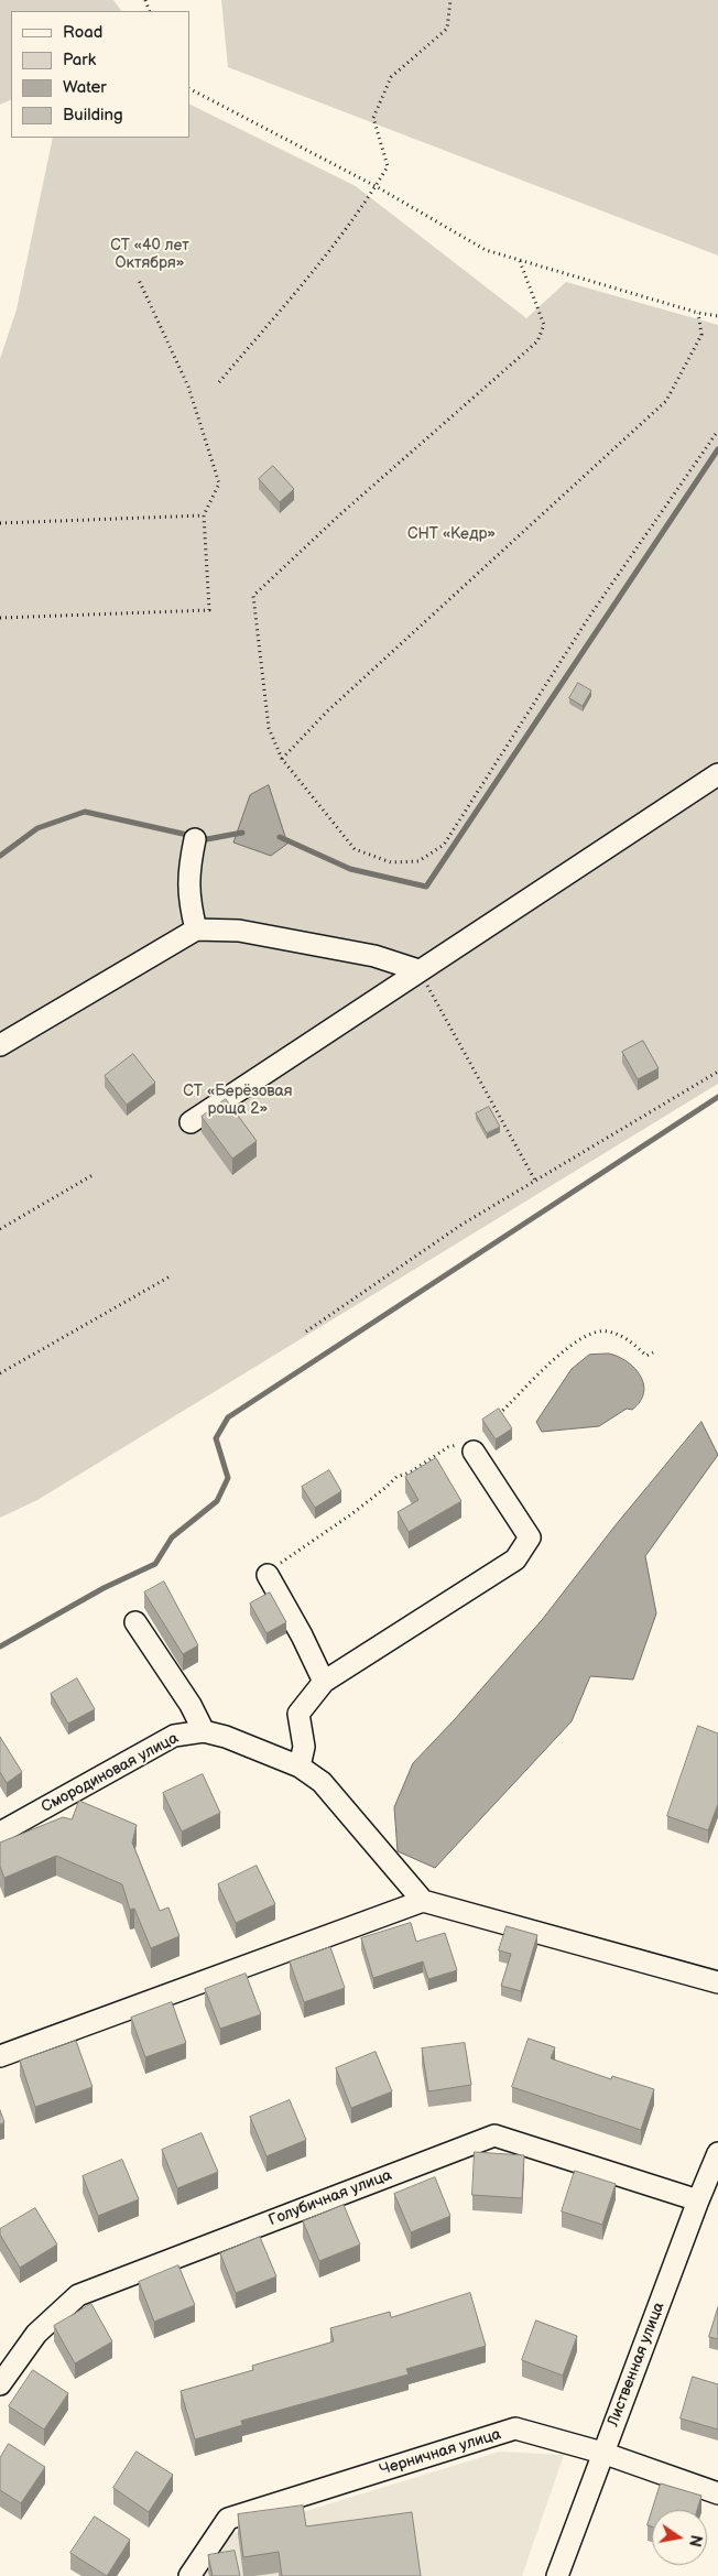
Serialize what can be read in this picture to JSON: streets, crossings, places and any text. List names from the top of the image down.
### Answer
{
  "streets": {
    "street": [
      "Смородиновая улица",
      "Голубичная улица",
      "Лиственная улица",
      "Черничная улица"
    ]
  },
  "crossings": [
    ["Голубичная улица", "Лиственная улица"],
    ["Лиственная улица", "Черничная улица"]
  ],
  "parks": ["СТ «40 лет Октября»", "СНТ «Кедр»", "СТ «Берёзовая роща 2»"],
  "legend": [
    "Road",
    "Park",
    "Water",
    "Building"
  ],
  "north": "right"
}
